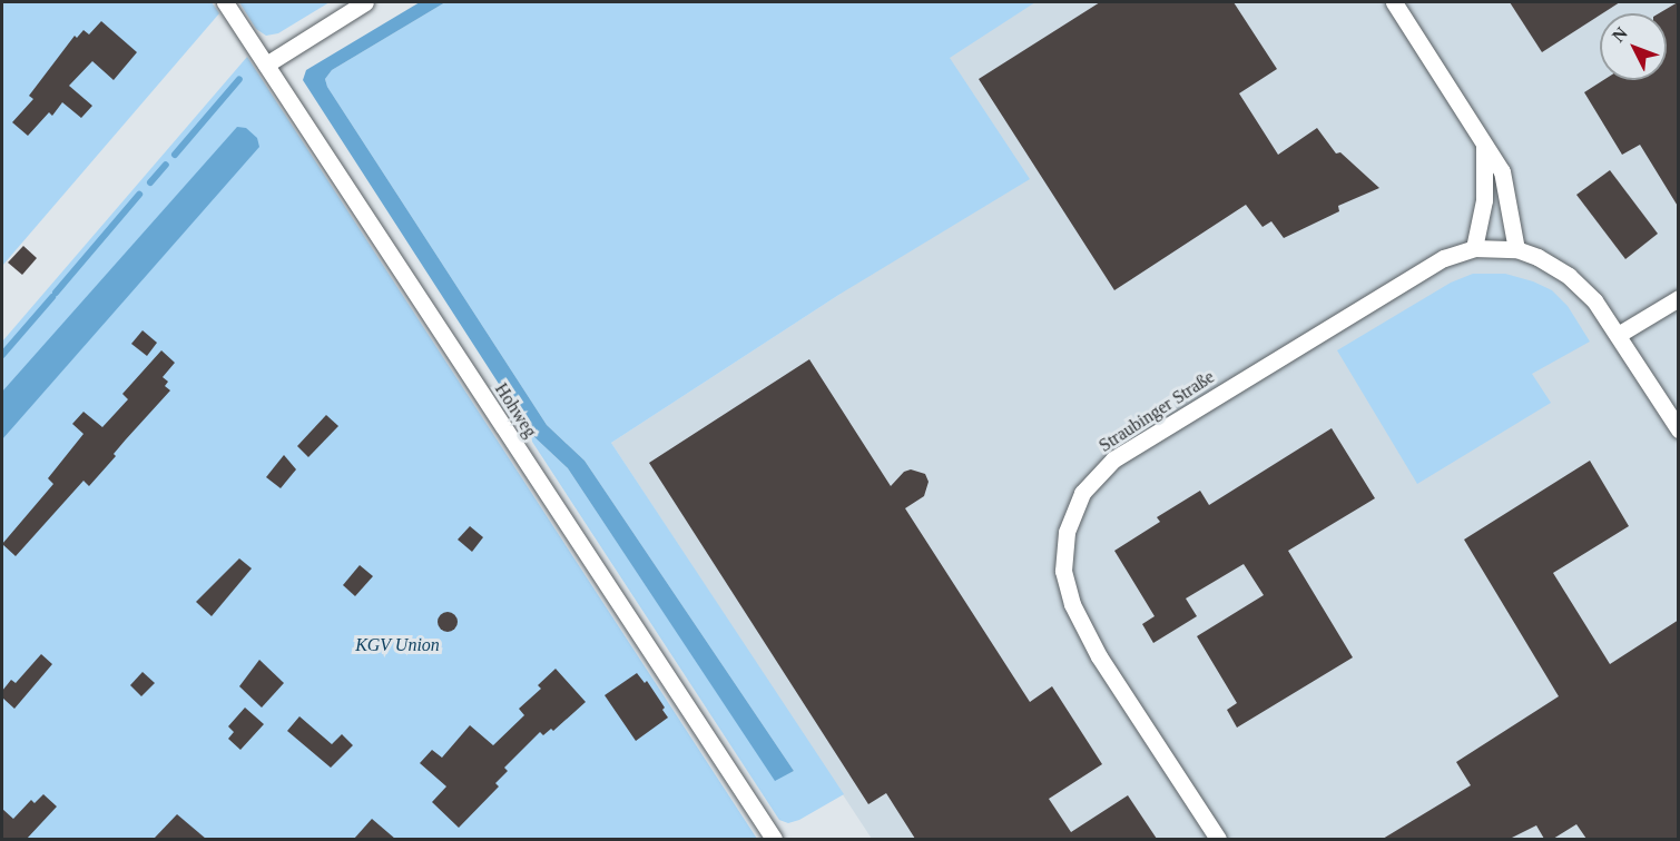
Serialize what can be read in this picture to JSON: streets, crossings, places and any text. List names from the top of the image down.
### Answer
{
  "streets": {
    "street": ["Hohweg", "Straubinger Straße"]
  },
  "parks": ["KGV Union"],
  "north": "top left"
}
